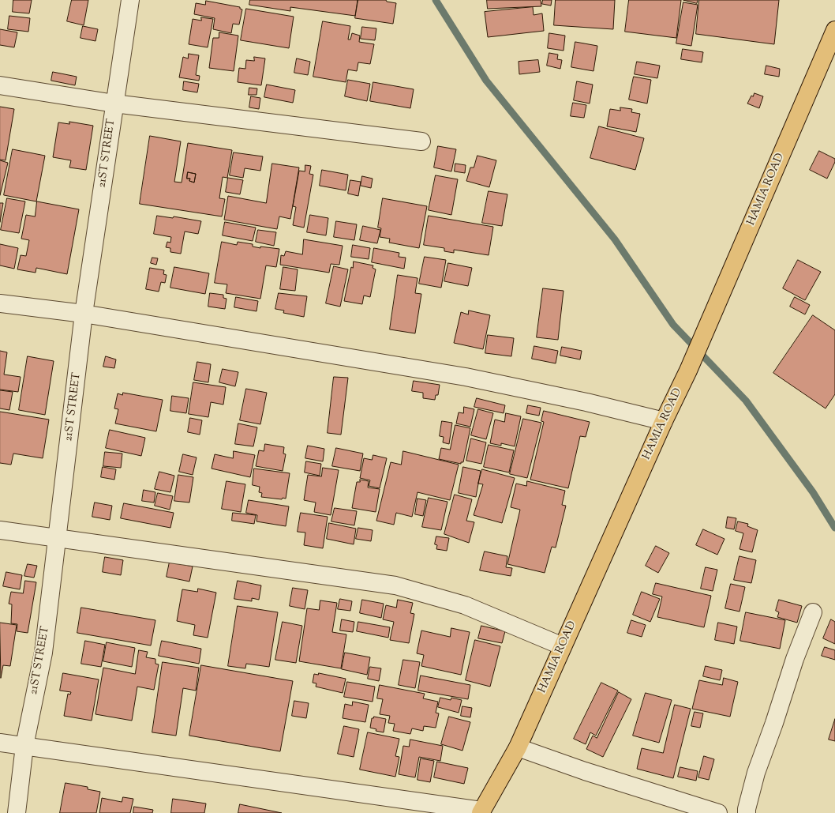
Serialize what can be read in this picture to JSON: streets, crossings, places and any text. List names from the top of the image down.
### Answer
{
  "streets": {
    "main road": ["HAMIA ROAD"],
    "street": ["21ST STREET"]
  }
}
